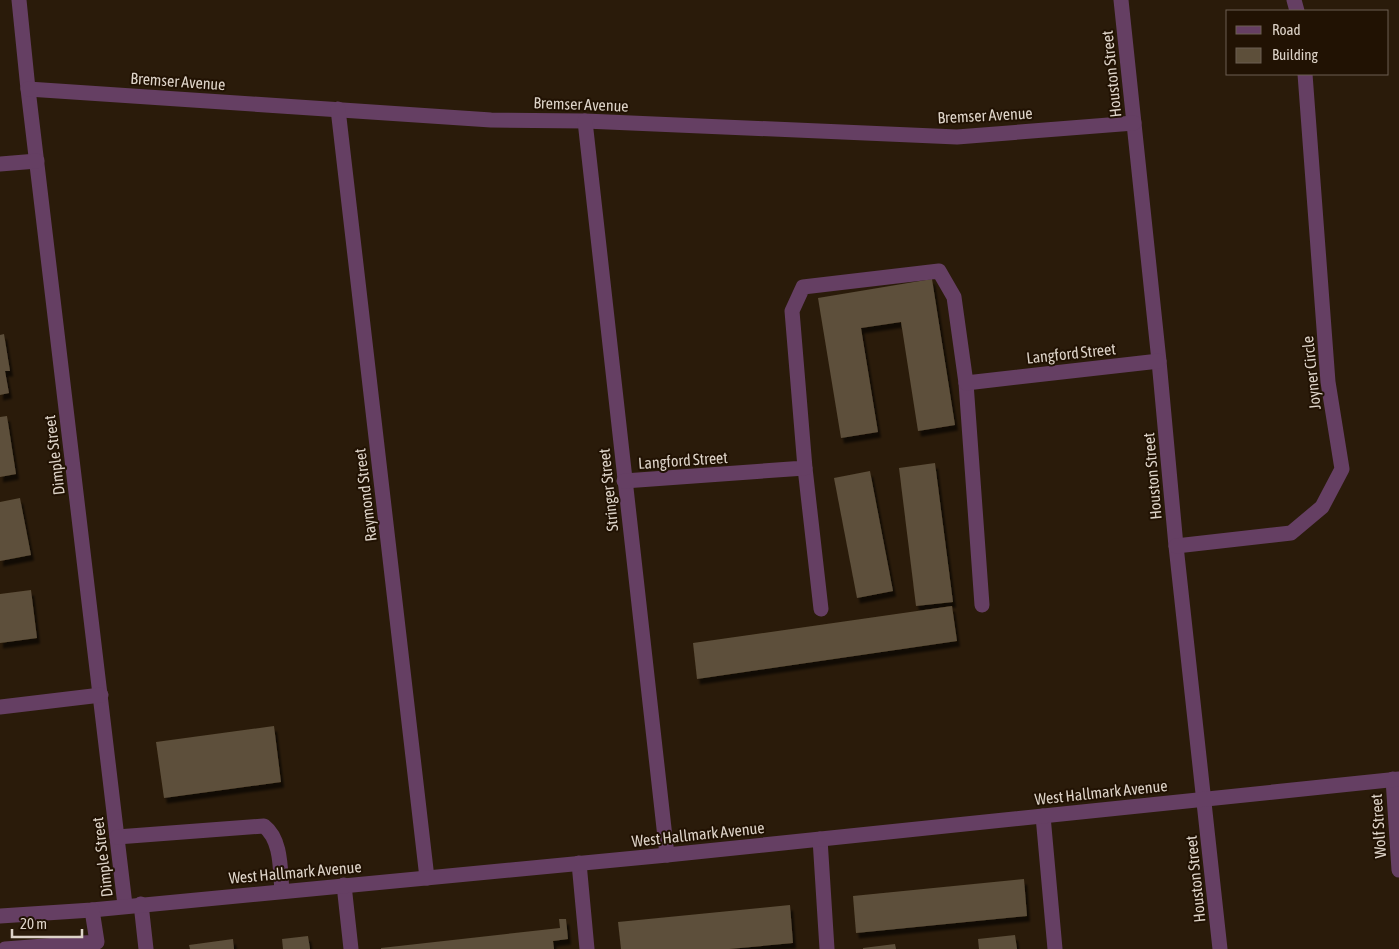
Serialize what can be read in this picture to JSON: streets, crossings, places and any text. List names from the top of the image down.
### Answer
{
  "streets": {
    "street": [
      "Houston Street",
      "Bremser Avenue",
      "Langford Street",
      "Joyner Circle",
      "Dimple Street",
      "Stringer Street",
      "Raymond Street",
      "West Hallmark Avenue",
      "Wolf Street"
    ]
  },
  "crossings": [
    ["Houston Street", "Bremser Avenue"],
    ["Houston Street", "Langford Street"],
    ["Houston Street", "Joyner Circle"],
    ["Houston Street", "West Hallmark Avenue"],
    ["Bremser Avenue", "Dimple Street"],
    ["Bremser Avenue", "Stringer Street"],
    ["Bremser Avenue", "Raymond Street"],
    ["Langford Street", "Stringer Street"],
    ["Dimple Street", "West Hallmark Avenue"],
    ["Stringer Street", "West Hallmark Avenue"],
    ["Raymond Street", "West Hallmark Avenue"],
    ["West Hallmark Avenue", "Wolf Street"]
  ],
  "legend": ["Road", "Building"],
  "scale_bar": "20 m"
}
